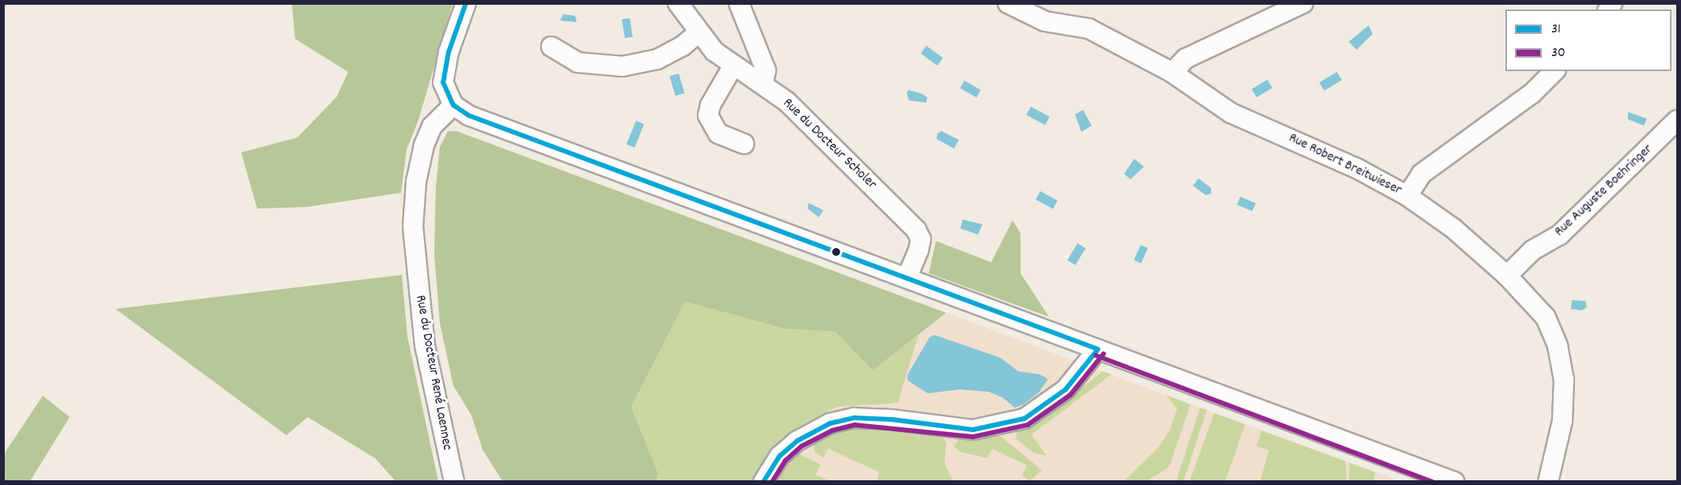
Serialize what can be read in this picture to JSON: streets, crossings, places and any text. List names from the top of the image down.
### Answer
{
  "streets": {
    "street": [
      "Rue du Docteur Scholer",
      "Rue Robert Breitwieser",
      "Rue Auguste Boehringer",
      "Rue du Docteur René Laennec"
    ]
  },
  "crossings": [
    ["Rue Robert Breitwieser", "Rue Auguste Boehringer"]
  ],
  "lines": ["transit line 31", "transit line 30"],
  "legend": ["31", "30"]
}
